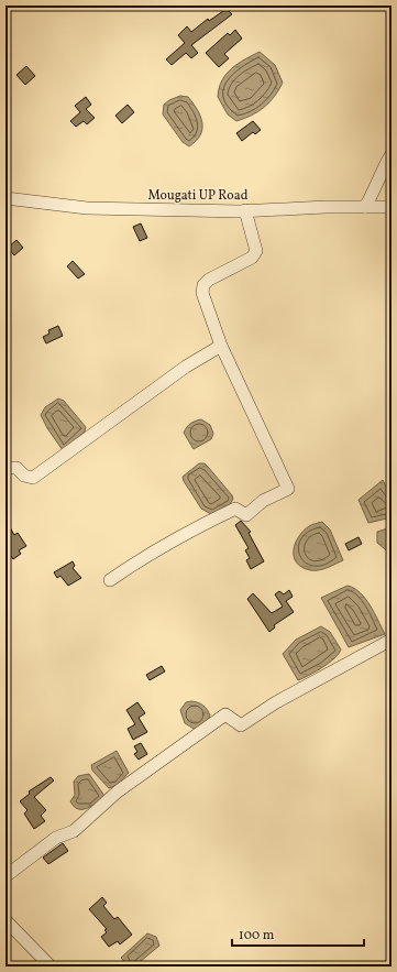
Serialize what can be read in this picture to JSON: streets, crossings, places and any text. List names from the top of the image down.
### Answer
{
  "streets": {
    "street": ["Mougati UP Road"]
  },
  "scale_bar": "100 m"
}
